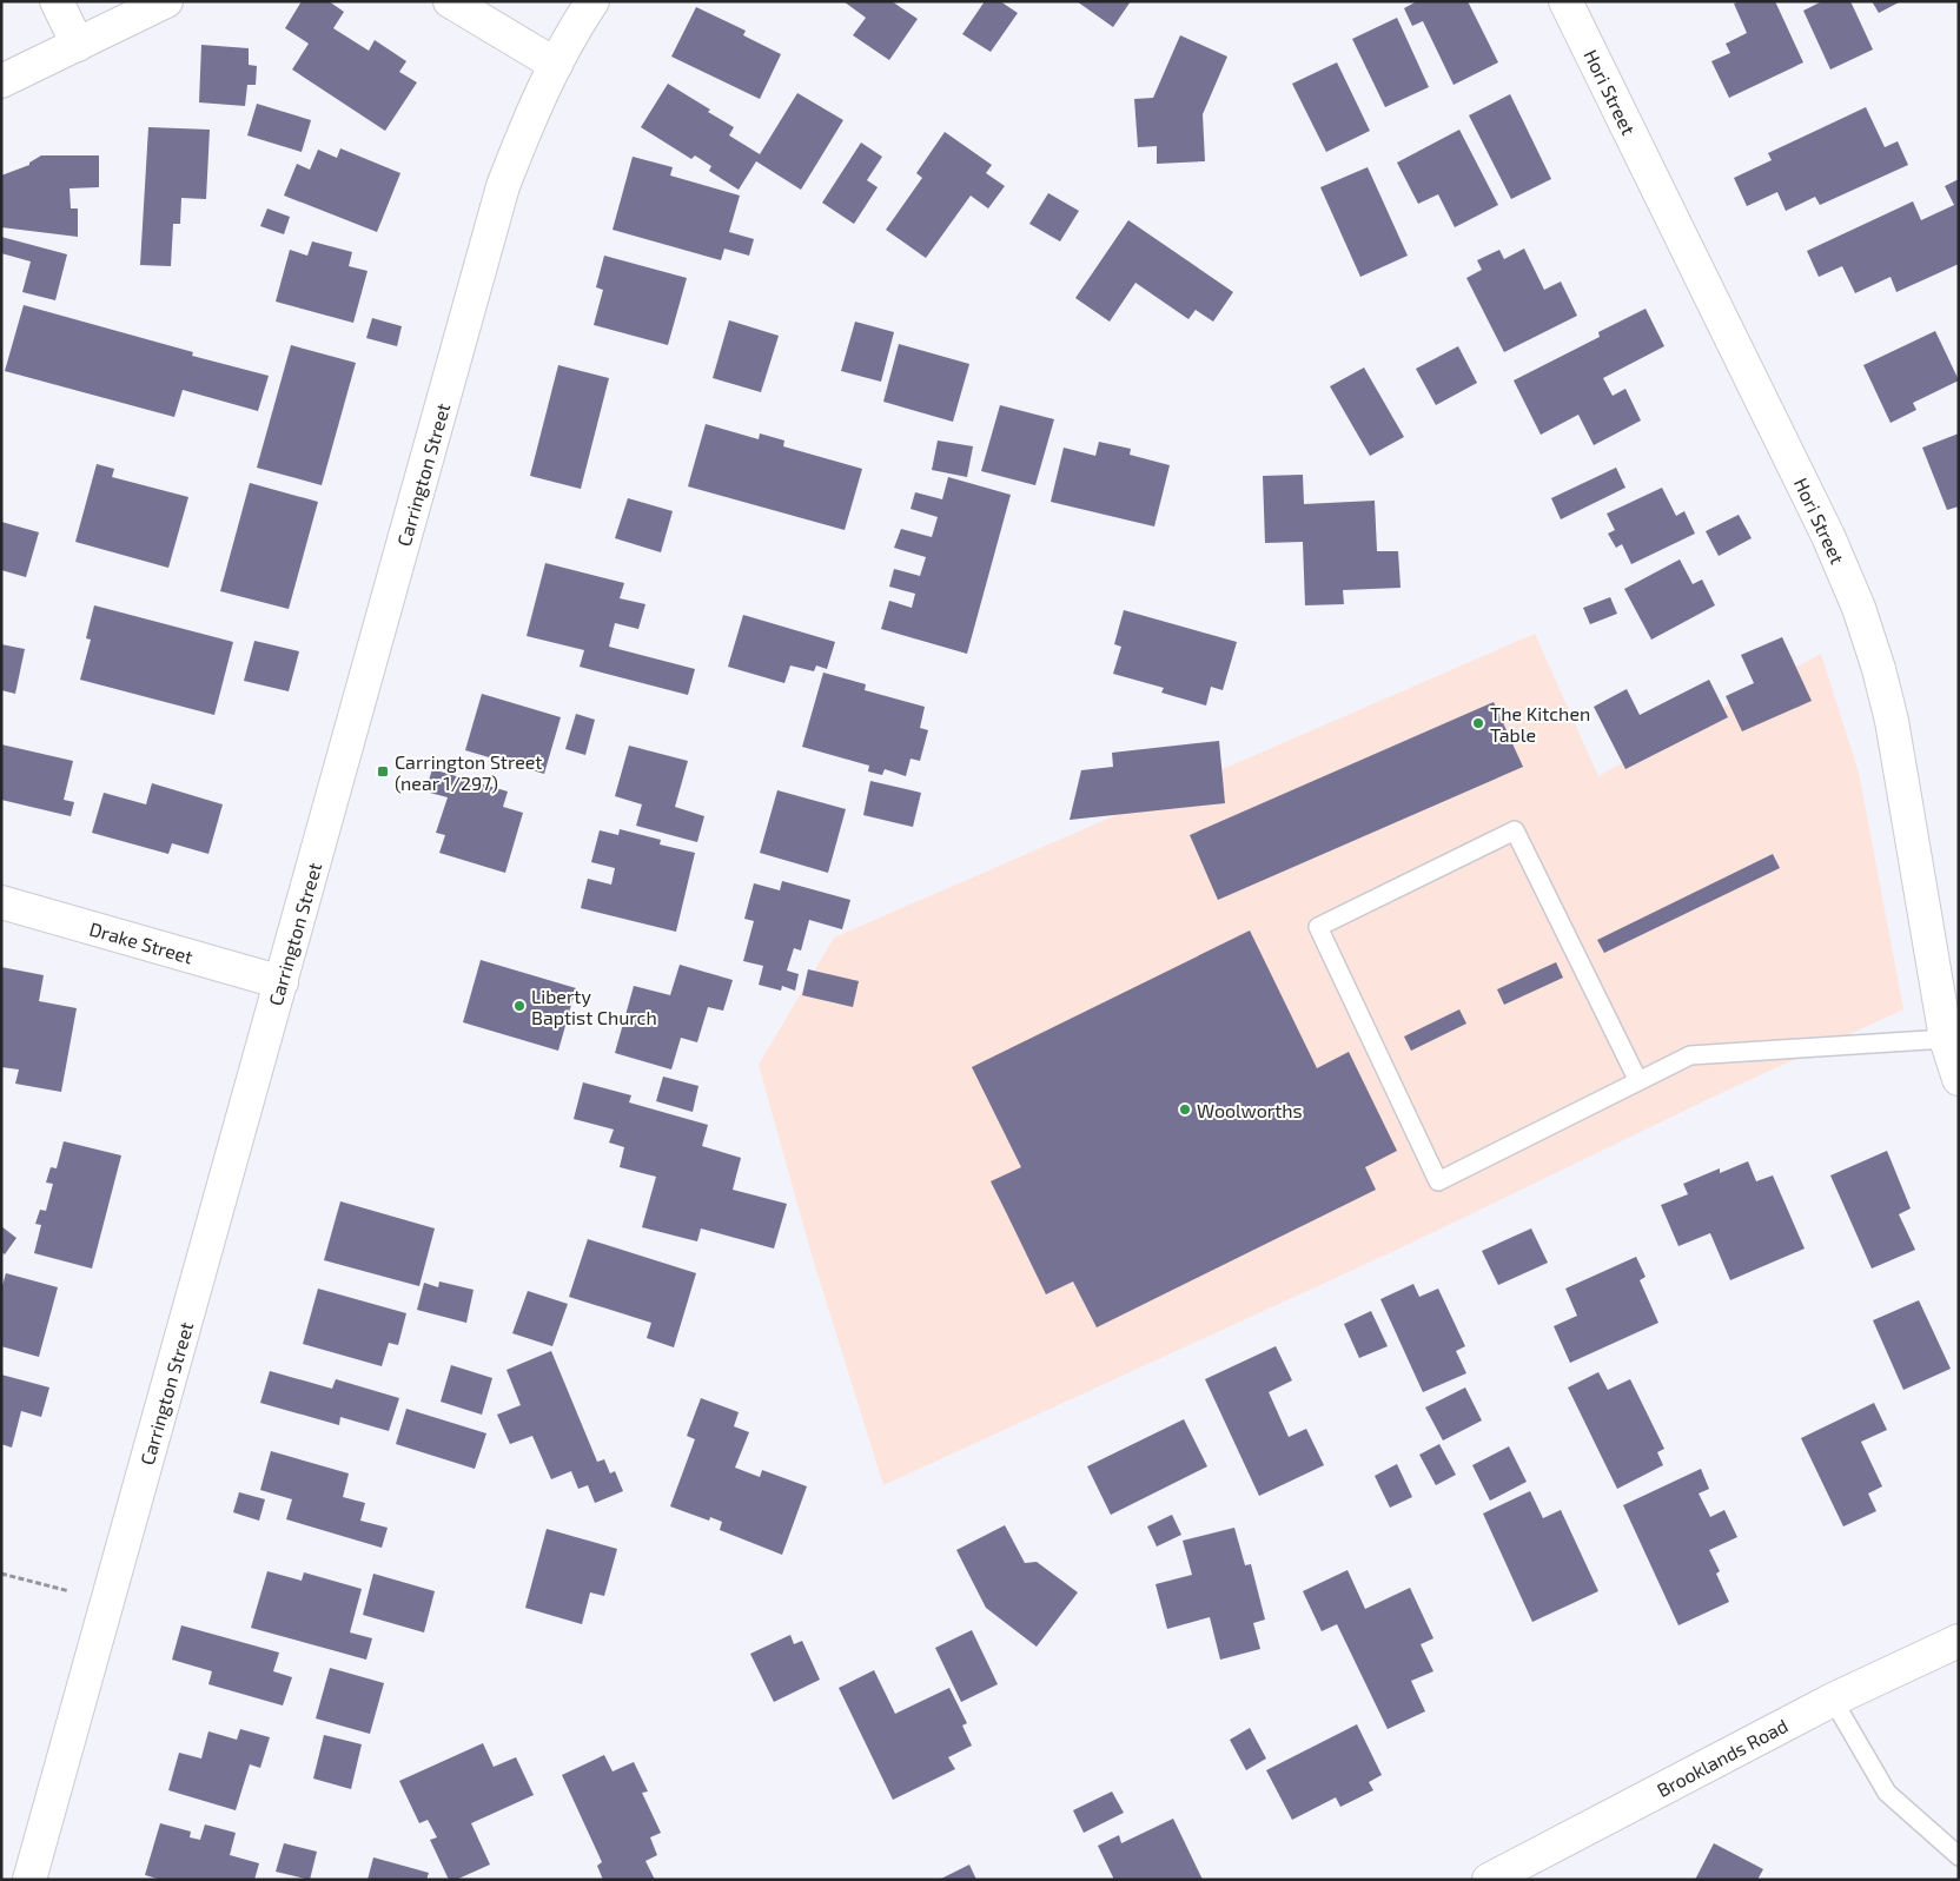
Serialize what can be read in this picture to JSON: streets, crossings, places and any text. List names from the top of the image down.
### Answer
{
  "streets": {
    "main road": [
      "Hori Street",
      "Carrington Street",
      "Drake Street",
      "Brooklands Road"
    ]
  },
  "crossings": [
    ["Carrington Street", "Drake Street"]
  ],
  "places": {
    "other": ["The Kitchen Table", "Liberty Baptist Church", "Woolworths"],
    "transit": ["Carrington Street (near 1/297)"]
  }
}
